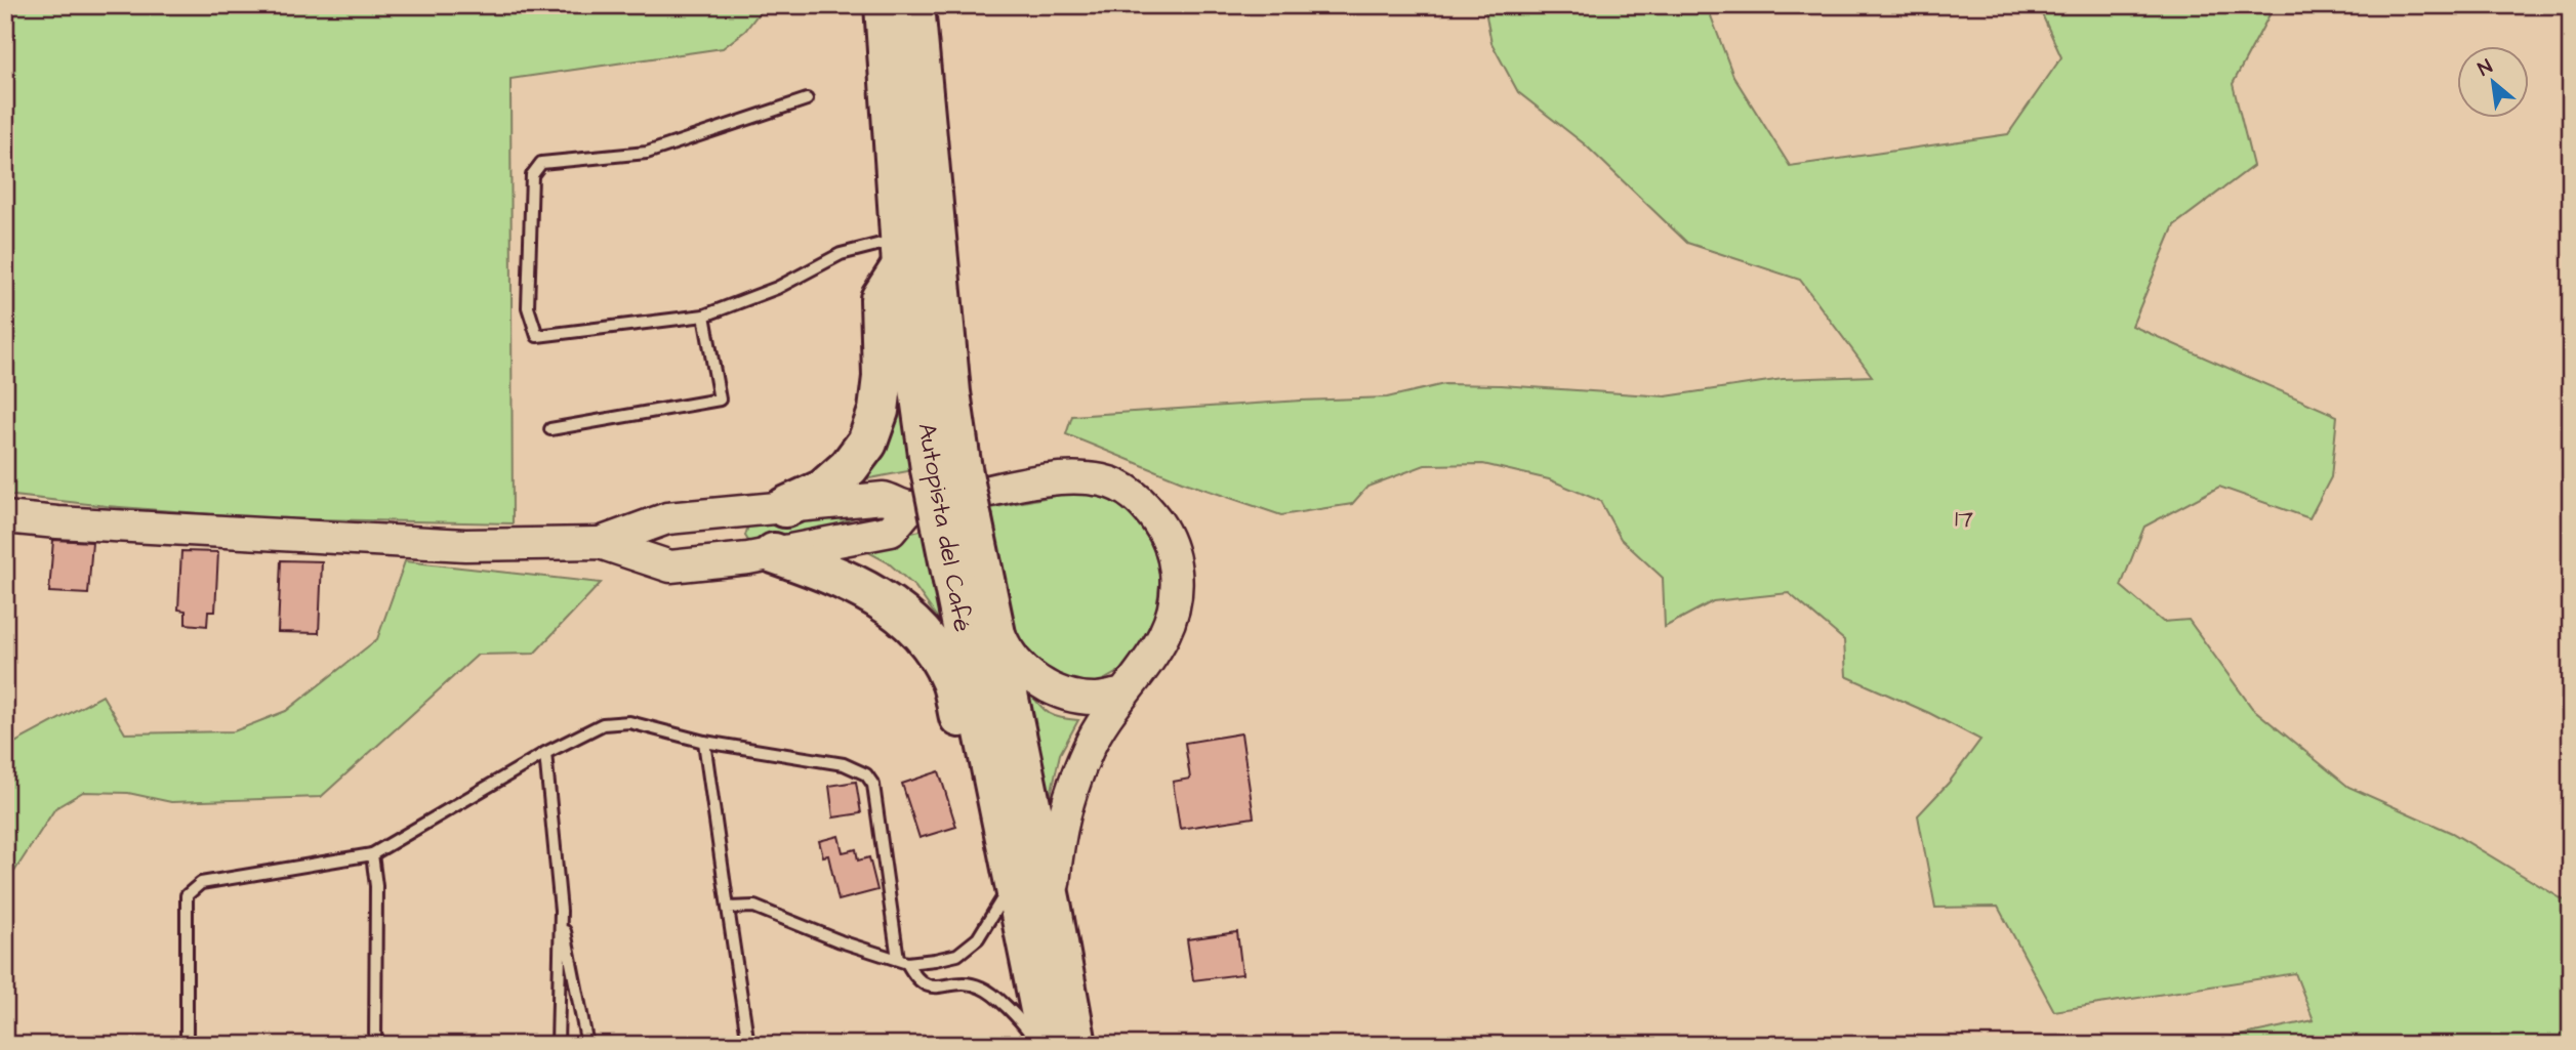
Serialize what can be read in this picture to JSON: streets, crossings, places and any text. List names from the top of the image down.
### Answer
{
  "streets": {
    "highway": ["Autopista del Café"]
  },
  "parks": ["17"],
  "north": "top left"
}
